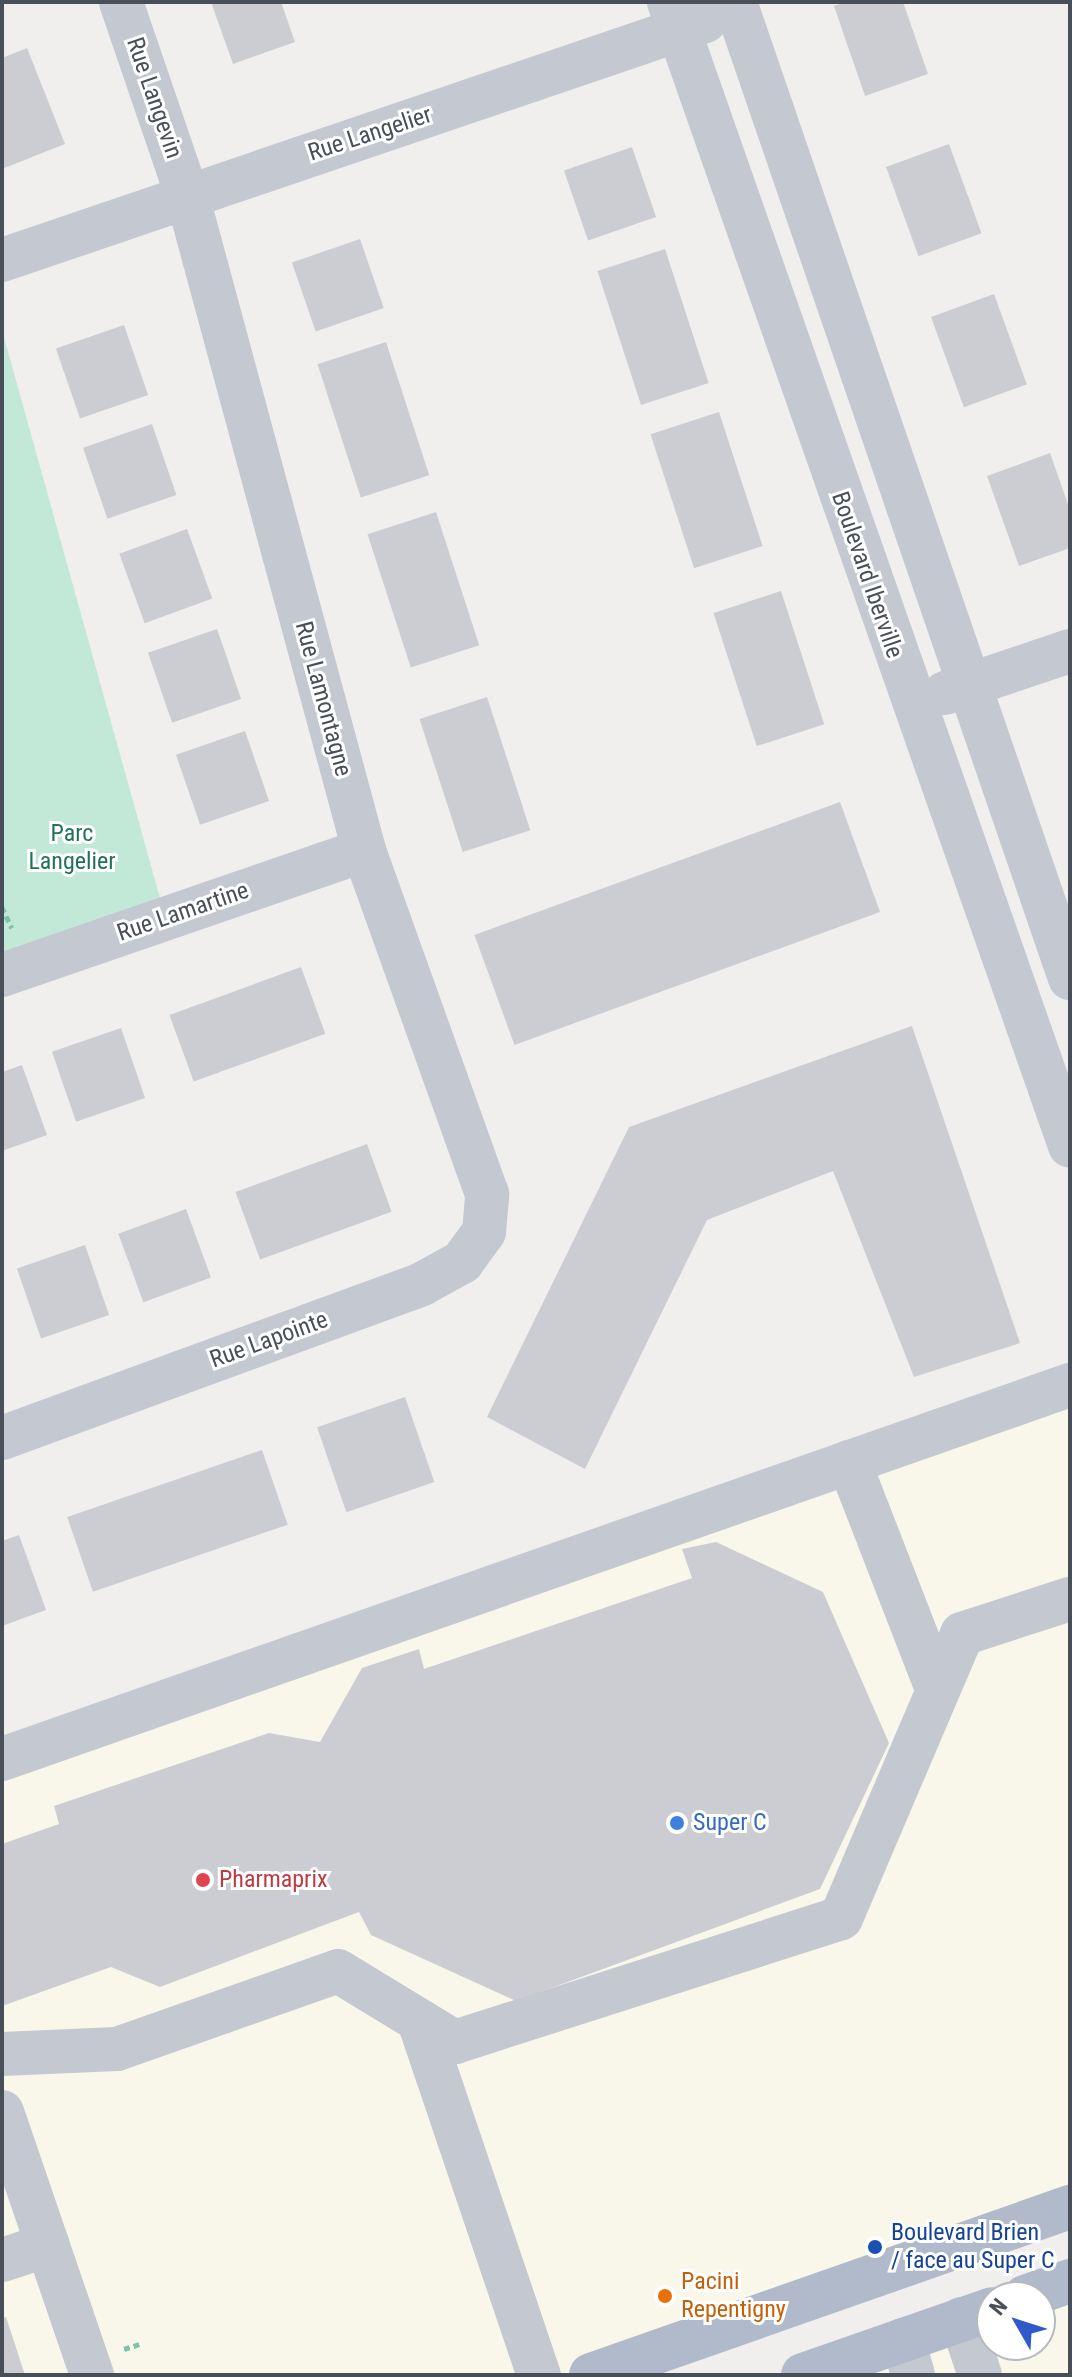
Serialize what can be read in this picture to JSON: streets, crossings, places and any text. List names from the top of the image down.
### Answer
{
  "streets": {
    "street": [
      "Rue Langevin",
      "Rue Langelier",
      "Boulevard Iberville",
      "Rue Lamontagne",
      "Rue Lamartine",
      "Rue Lapointe"
    ]
  },
  "crossings": [
    ["Rue Langevin", "Rue Langelier"],
    ["Rue Langevin", "Rue Lamontagne"],
    ["Rue Langelier", "Boulevard Iberville"],
    ["Rue Langelier", "Rue Lamontagne"],
    ["Rue Lamontagne", "Rue Lamartine"],
    ["Rue Lamontagne", "Rue Lapointe"]
  ],
  "parks": ["Parc Langelier"],
  "places": [
    "Super C",
    "Pharmaprix",
    "Boulevard Brien / face au Super C",
    "Pacini Repentigny"
  ],
  "north": "top left"
}
